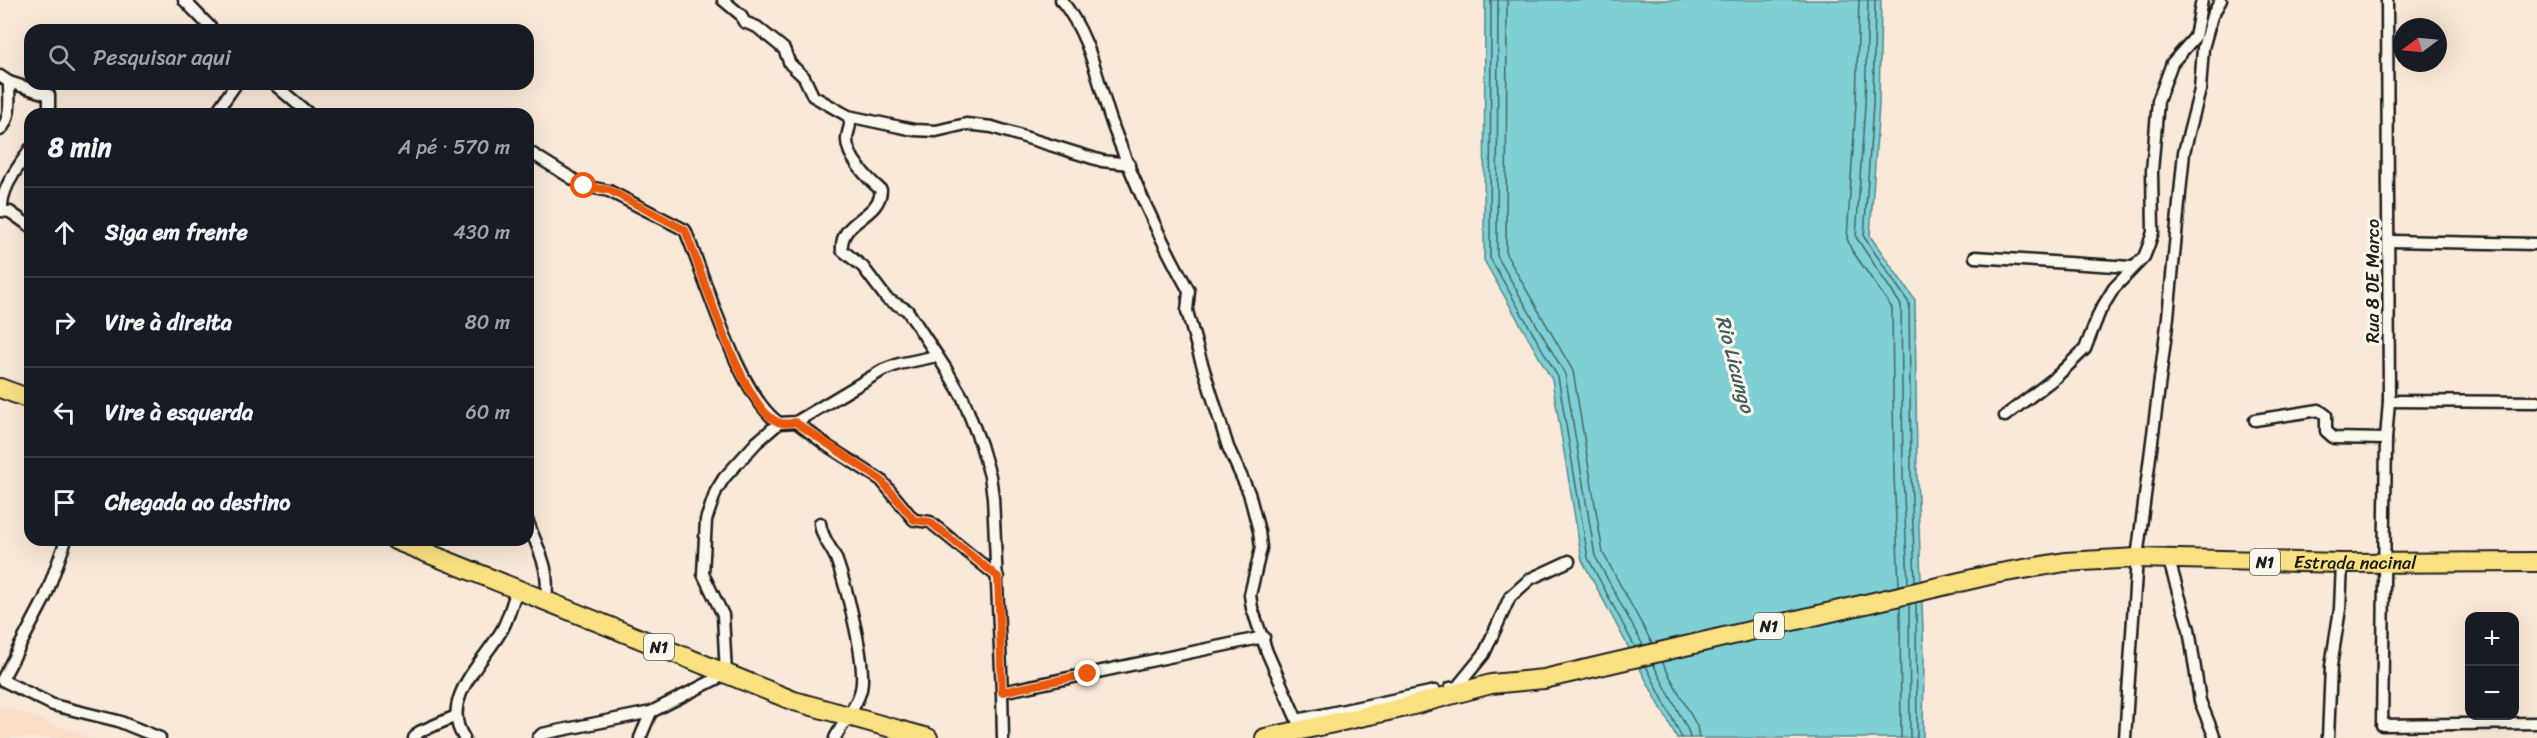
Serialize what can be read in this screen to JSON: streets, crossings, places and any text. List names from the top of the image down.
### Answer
{
  "streets": {
    "highway": ["N1", "Estrada nacinal"],
    "street": ["Rua 8 DE Marco"]
  },
  "crossings": [
    ["Rua 8 DE Marco", "Estrada nacinal"],
    ["N1", "Estrada nacinal"]
  ],
  "water": ["Rio Licungo"],
  "north": "left",
  "page": {
    "search": "Pesquisar aqui",
    "heading": ["8 min", "A pé · 570 m"],
    "list": [
      ["Siga em frente", "430 m"],
      ["Vire à direita", "80 m"],
      ["Vire à esquerda", "60 m"],
      "Chegada ao destino"
    ],
    "map_buttons": ["+", "−"]
  }
}
